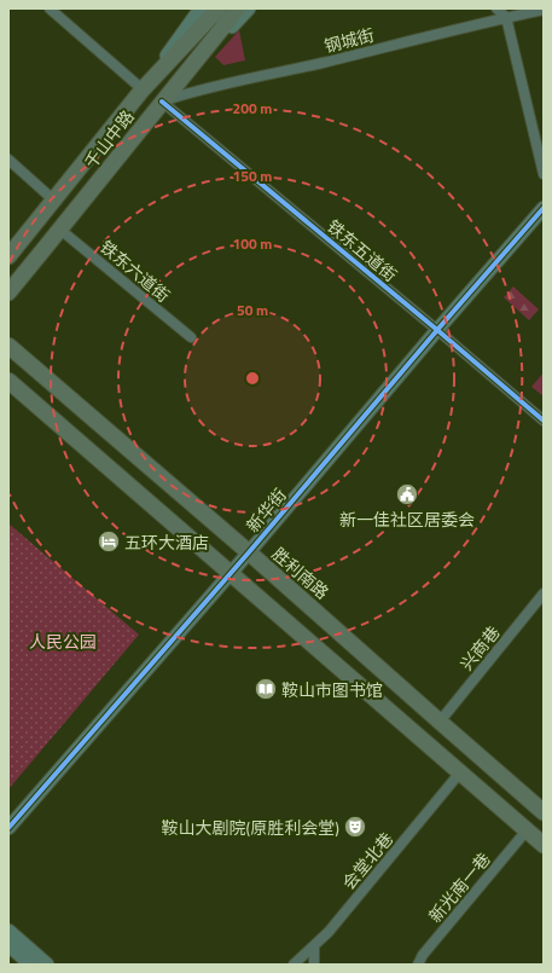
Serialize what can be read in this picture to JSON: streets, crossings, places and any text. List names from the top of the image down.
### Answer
{
  "streets": {
    "main road": ["千山中路", "胜利南路"],
    "street": [
      "钢城街",
      "铁东五道街",
      "铁东六道街",
      "新华街",
      "兴商巷",
      "会堂北巷",
      "新光南一巷"
    ]
  },
  "crossings": [
    ["钢城街", "千山中路"],
    ["钢城街", "铁东五道街"],
    ["千山中路", "铁东五道街"],
    ["千山中路", "铁东六道街"],
    ["铁东五道街", "新华街"],
    ["新华街", "胜利南路"],
    ["胜利南路", "兴商巷"]
  ],
  "parks": ["人民公园"],
  "places": {
    "public building": ["新一佳社区居委会"],
    "hotel": ["五环大酒店"],
    "library": ["鞍山市图书馆"],
    "theatre": ["鞍山大剧院(原胜利会堂)"]
  },
  "rings": [
    "200 m",
    "150 m",
    "100 m",
    "50 m"
  ]
}
